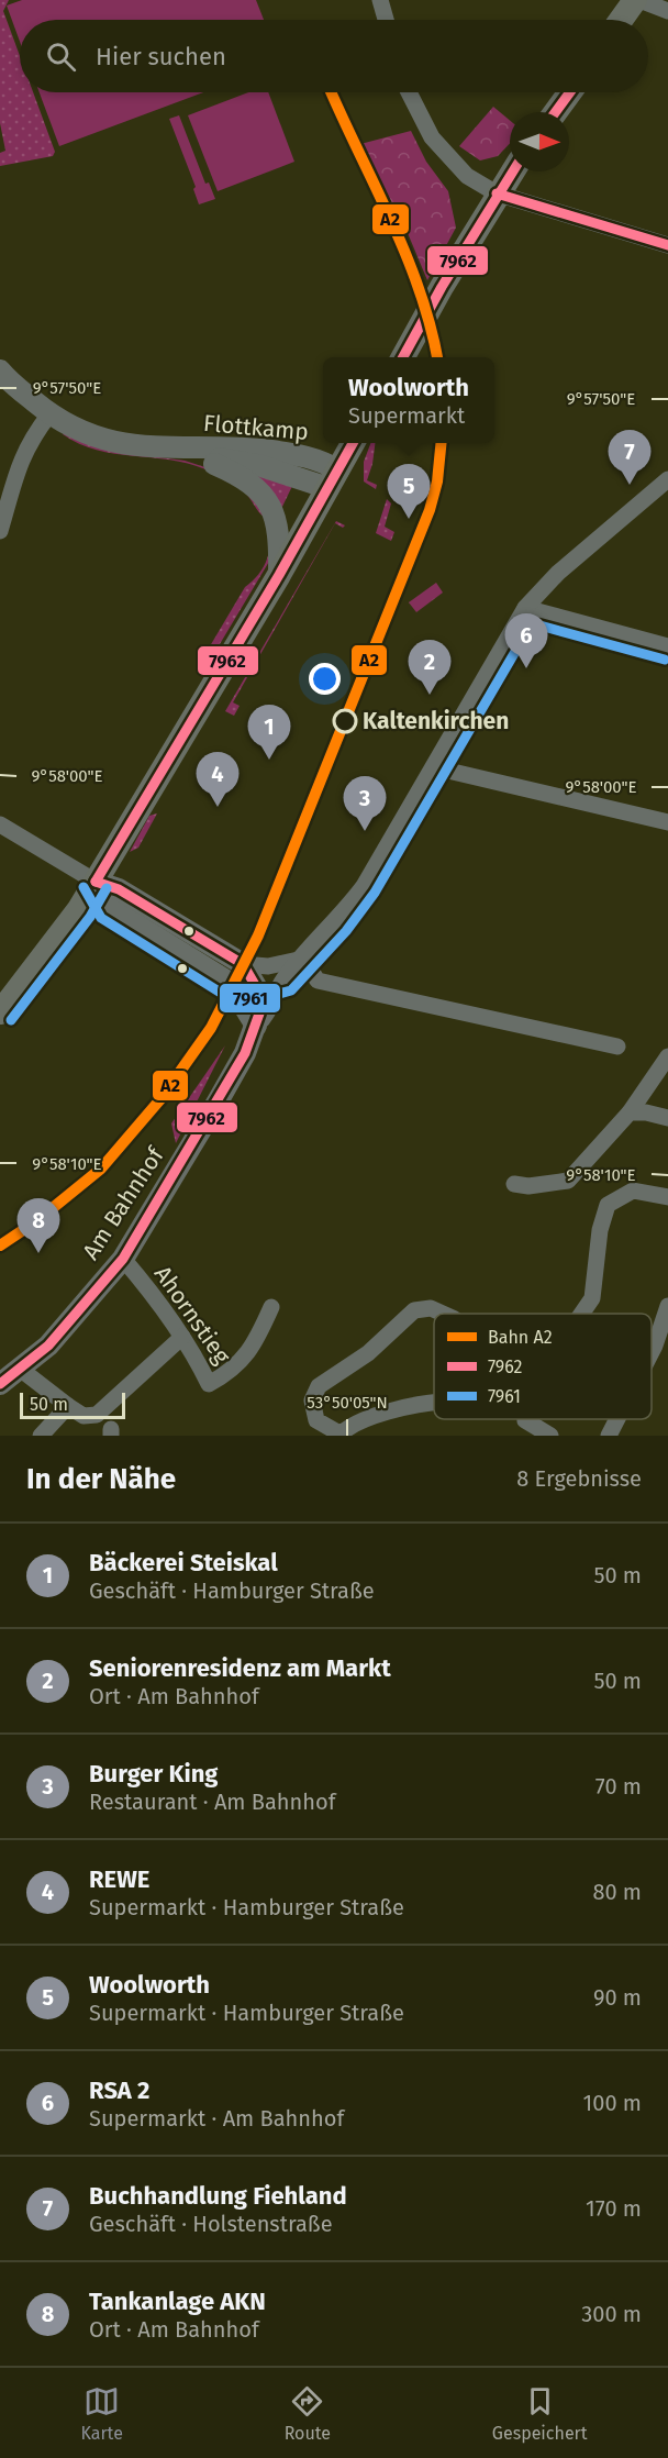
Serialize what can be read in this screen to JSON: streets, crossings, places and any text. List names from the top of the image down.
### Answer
{
  "streets": {
    "street": ["Flottkamp", "Am Bahnhof", "Ahornstieg"]
  },
  "crossings": [
    ["Am Bahnhof", "Ahornstieg"]
  ],
  "places": ["Kaltenkirchen"],
  "lines": ["rail line A2", "transit line 7962", "transit line 7961"],
  "legend": ["Bahn A2", "7962", "7961"],
  "scale_bar": "50 m",
  "north": "right",
  "page": {
    "search": "Hier suchen",
    "popup": ["Woolworth", "Supermarkt"],
    "pins": [
      "7",
      "5",
      "6",
      "2",
      "1",
      "4",
      "3",
      "8"
    ],
    "scale": "50 m",
    "heading": ["In der Nähe", "8 Ergebnisse"],
    "list": [
      {
        "mark": "1",
        "name": "Bäckerei Steiskal",
        "note": "Geschäft · Hamburger Straße",
        "value": "50 m"
      },
      {
        "mark": "2",
        "name": "Seniorenresidenz am Markt",
        "note": "Ort · Am Bahnhof",
        "value": "50 m"
      },
      {
        "mark": "3",
        "name": "Burger King",
        "note": "Restaurant · Am Bahnhof",
        "value": "70 m"
      },
      {
        "mark": "4",
        "name": "REWE",
        "note": "Supermarkt · Hamburger Straße",
        "value": "80 m"
      },
      {
        "mark": "5",
        "name": "Woolworth",
        "note": "Supermarkt · Hamburger Straße",
        "value": "90 m"
      },
      {
        "mark": "6",
        "name": "RSA 2",
        "note": "Supermarkt · Am Bahnhof",
        "value": "100 m"
      },
      {
        "mark": "7",
        "name": "Buchhandlung Fiehland",
        "note": "Geschäft · Holstenstraße",
        "value": "170 m"
      },
      {
        "mark": "8",
        "name": "Tankanlage AKN",
        "note": "Ort · Am Bahnhof",
        "value": "300 m"
      }
    ],
    "nav": ["Karte", "Route", "Gespeichert"]
  },
  "coordinates": [
    "9°57'50\"E",
    "9°58'00\"E",
    "9°58'10\"E",
    "53°50'05\"N"
  ]
}
